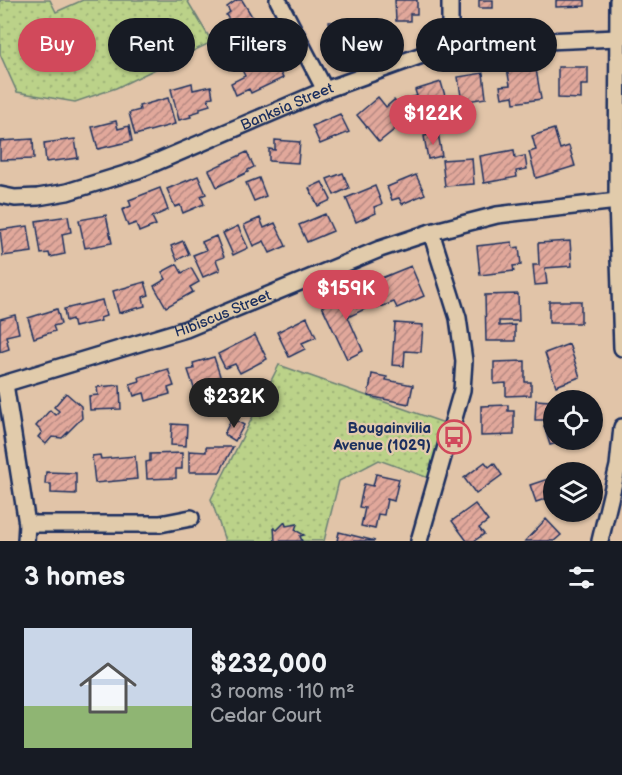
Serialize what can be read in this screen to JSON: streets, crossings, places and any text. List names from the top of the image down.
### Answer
{
  "streets": {
    "street": ["Banksia Street", "Hibiscus Street"]
  },
  "places": {
    "bus stop": ["Bougainvilia Avenue (1029)"]
  },
  "page": {
    "chip": [
      "Buy",
      "Rent",
      "Filters",
      "New",
      "Apartment"
    ],
    "price": ["$122K", "$159K", "$232K"],
    "heading": "3 homes",
    "list": [
      {
        "name": "$232,000",
        "note": "3 rooms · 110 m² · Cedar Court"
      }
    ]
  }
}
